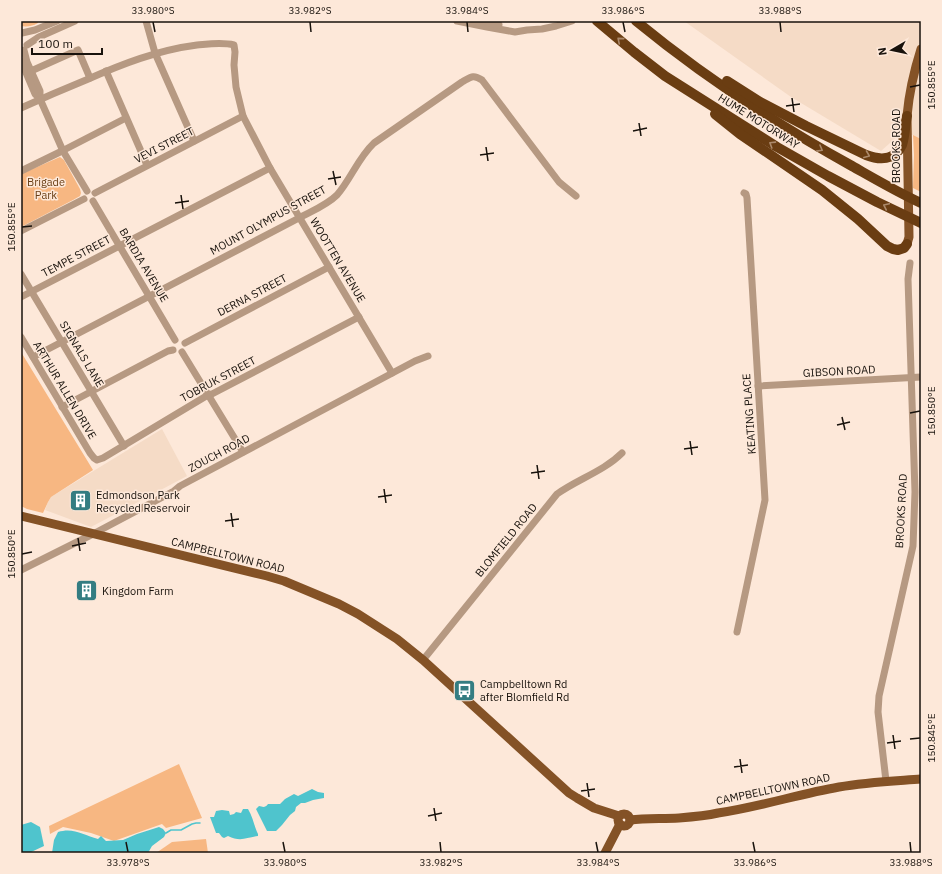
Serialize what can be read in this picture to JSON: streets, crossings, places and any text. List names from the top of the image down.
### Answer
{
  "streets": {
    "highway": ["HUME MOTORWAY"],
    "main road": ["BROOKS ROAD", "CAMPBELLTOWN ROAD"],
    "street": [
      "VEVI STREET",
      "MOUNT OLYMPUS STREET",
      "TEMPE STREET",
      "WOOTTEN AVENUE",
      "BARDIA AVENUE",
      "DERNA STREET",
      "SIGNALS LANE",
      "GIBSON ROAD",
      "TOBRUK STREET",
      "ARTHUR ALLEN DRIVE",
      "KEATING PLACE",
      "ZOUCH ROAD",
      "BLOMFIELD ROAD"
    ]
  },
  "crossings": [
    ["VEVI STREET", "WOOTTEN AVENUE"],
    ["VEVI STREET", "BARDIA AVENUE"],
    ["BROOKS ROAD", "GIBSON ROAD"],
    ["BROOKS ROAD", "CAMPBELLTOWN ROAD"],
    ["MOUNT OLYMPUS STREET", "WOOTTEN AVENUE"],
    ["MOUNT OLYMPUS STREET", "BARDIA AVENUE"],
    ["MOUNT OLYMPUS STREET", "SIGNALS LANE"],
    ["MOUNT OLYMPUS STREET", "ARTHUR ALLEN DRIVE"],
    ["TEMPE STREET", "WOOTTEN AVENUE"],
    ["TEMPE STREET", "BARDIA AVENUE"],
    ["TEMPE STREET", "SIGNALS LANE"],
    ["WOOTTEN AVENUE", "DERNA STREET"],
    ["WOOTTEN AVENUE", "TOBRUK STREET"],
    ["WOOTTEN AVENUE", "ZOUCH ROAD"],
    ["BARDIA AVENUE", "DERNA STREET"],
    ["SIGNALS LANE", "TOBRUK STREET"],
    ["GIBSON ROAD", "KEATING PLACE"],
    ["TOBRUK STREET", "ARTHUR ALLEN DRIVE"],
    ["ZOUCH ROAD", "CAMPBELLTOWN ROAD"],
    ["BLOMFIELD ROAD", "CAMPBELLTOWN ROAD"]
  ],
  "parks": ["Brigade Park"],
  "places": {
    "building": ["Edmondson Park Recycled Reservoir", "Kingdom Farm"],
    "bus stop": ["Campbelltown Rd after Blomfield Rd"]
  },
  "scale_bar": "100 m",
  "north": "left",
  "coordinates": [
    "33.980°S",
    "33.982°S",
    "33.984°S",
    "33.986°S",
    "33.988°S",
    "150.855°E",
    "150.850°E",
    "150.845°E",
    "33.978°S"
  ]
}
